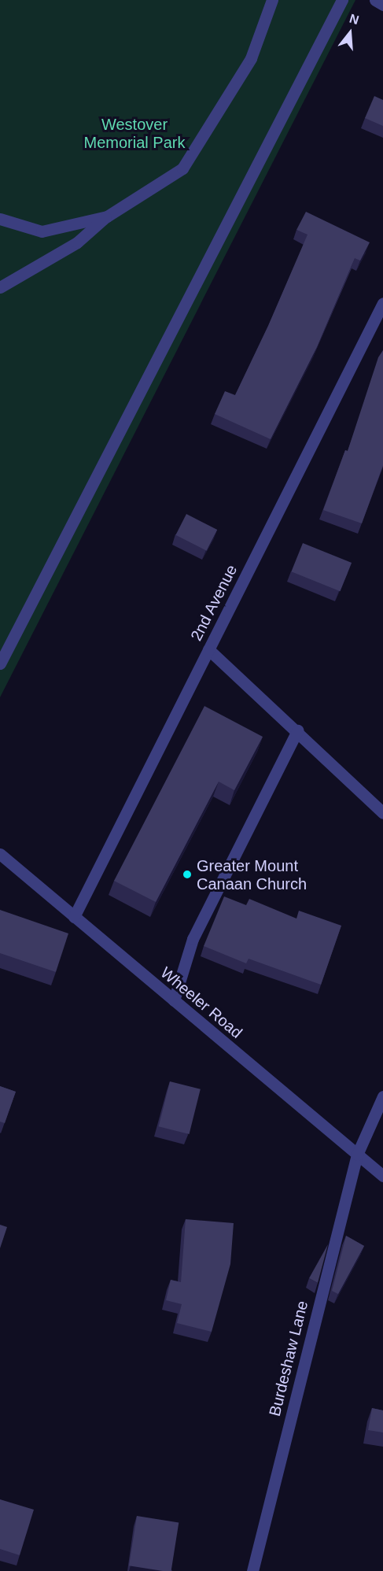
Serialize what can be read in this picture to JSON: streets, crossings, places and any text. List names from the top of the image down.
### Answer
{
  "streets": {
    "street": ["2nd Avenue", "Wheeler Road", "Burdeshaw Lane"]
  },
  "crossings": [
    ["2nd Avenue", "Wheeler Road"],
    ["Wheeler Road", "Burdeshaw Lane"]
  ],
  "parks": ["Westover Memorial Park"],
  "places": ["Greater Mount Canaan Church"],
  "north": "top"
}
